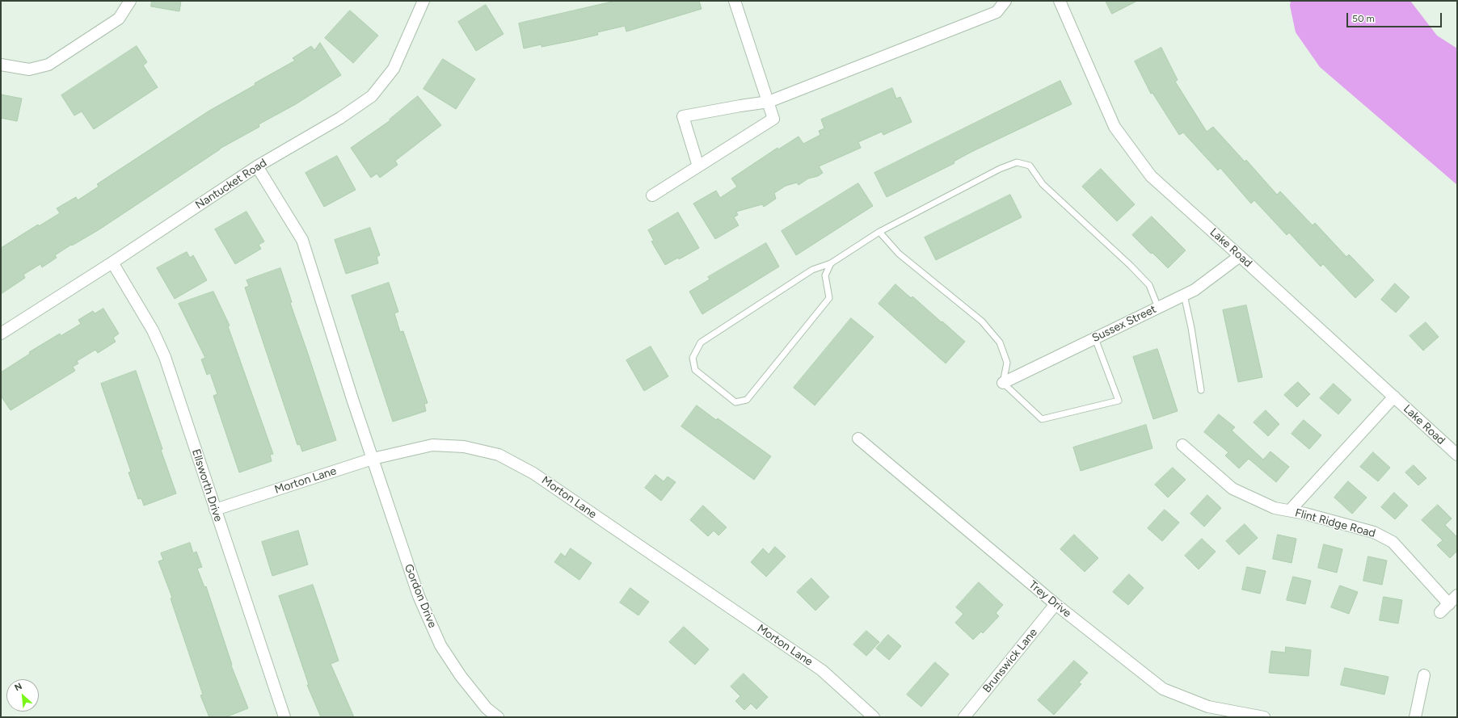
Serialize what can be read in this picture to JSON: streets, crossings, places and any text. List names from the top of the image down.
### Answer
{
  "streets": {
    "street": [
      "Nantucket Road",
      "Lake Road",
      "Sussex Street",
      "Morton Lane",
      "Ellsworth Drive",
      "Flint Ridge Road",
      "Gordon Drive",
      "Trey Drive",
      "Brunswick Lane"
    ]
  },
  "crossings": [
    ["Nantucket Road", "Ellsworth Drive"],
    ["Nantucket Road", "Gordon Drive"],
    ["Lake Road", "Sussex Street"],
    ["Lake Road", "Flint Ridge Road"],
    ["Morton Lane", "Ellsworth Drive"],
    ["Morton Lane", "Gordon Drive"],
    ["Trey Drive", "Brunswick Lane"]
  ],
  "scale_bar": "50 m",
  "north": "top left"
}
